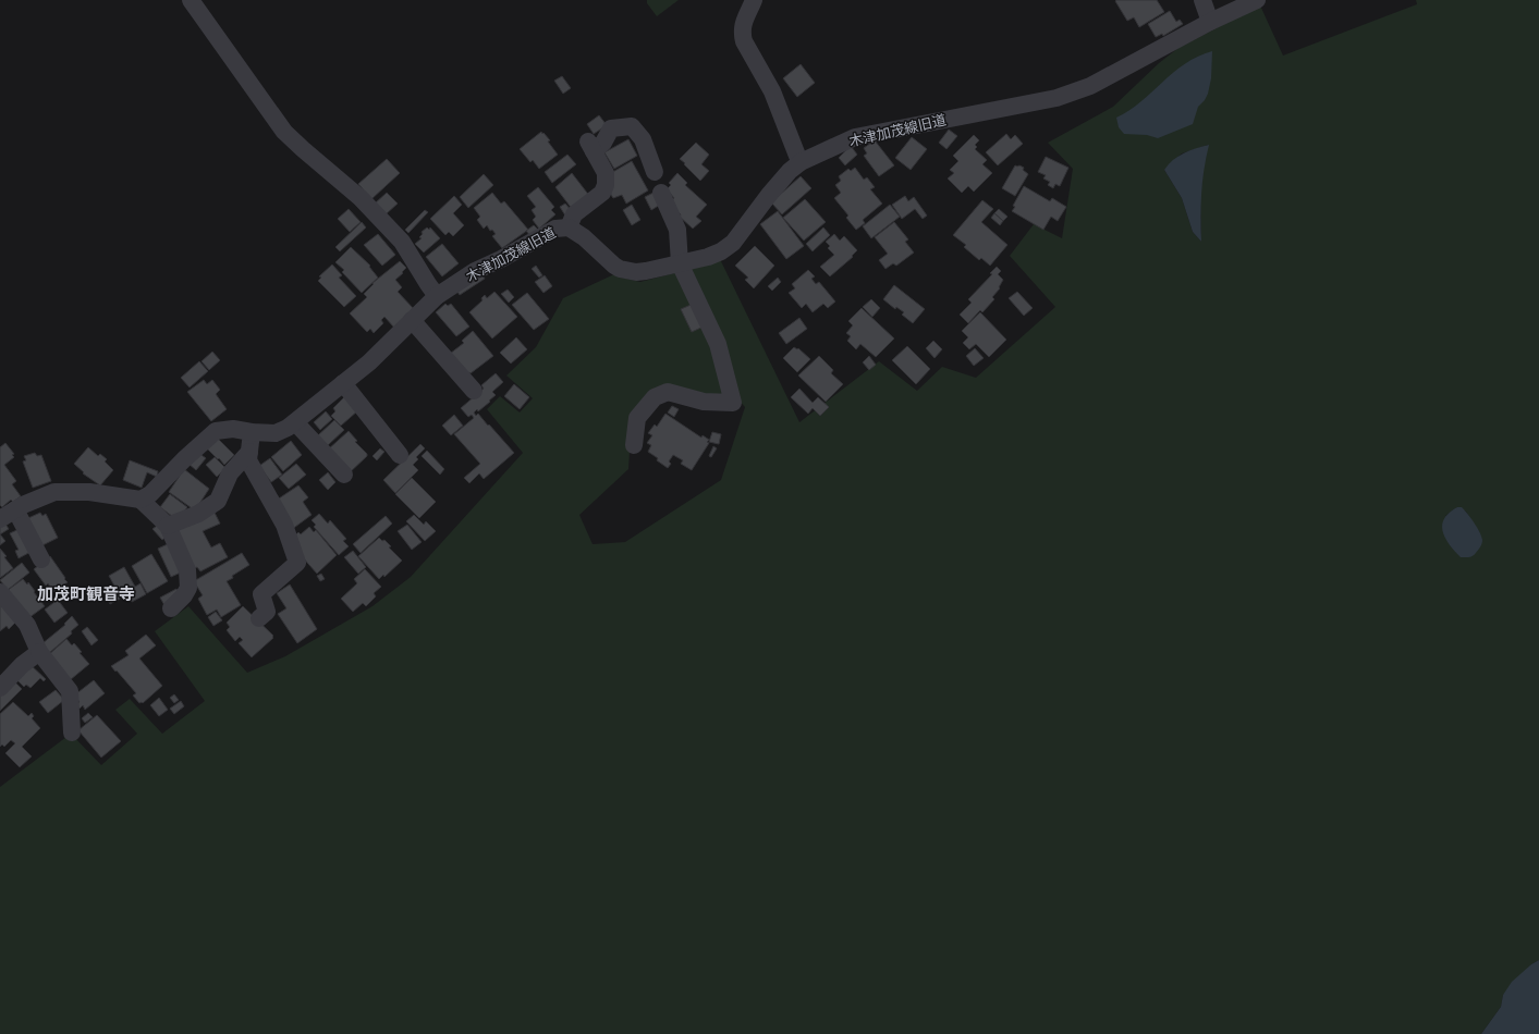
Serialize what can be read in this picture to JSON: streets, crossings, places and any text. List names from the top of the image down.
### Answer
{
  "streets": {
    "street": ["木津加茂線旧道"]
  },
  "districts": ["加茂町観音寺"]
}
